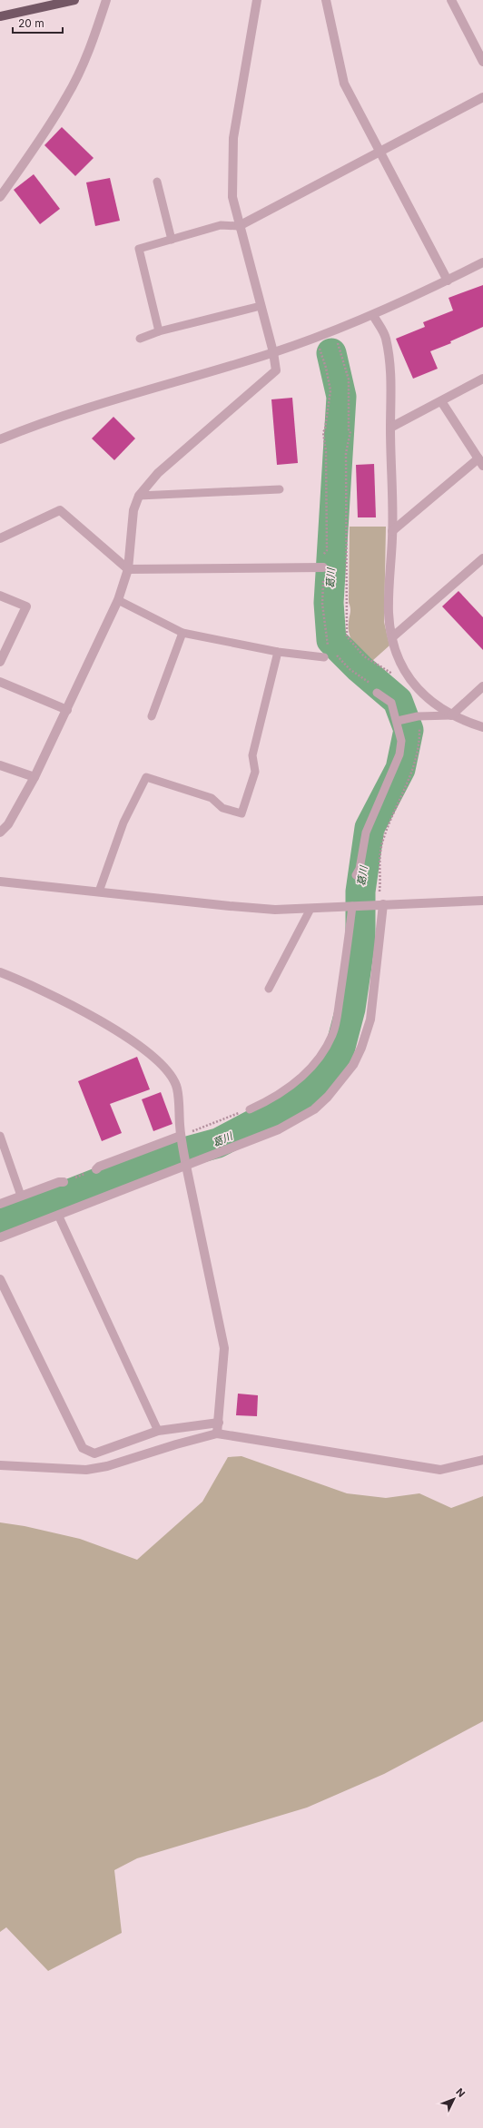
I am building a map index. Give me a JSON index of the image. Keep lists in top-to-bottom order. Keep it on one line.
{"water":["葛川"],"scale_bar":"20 m","north":"top right"}
